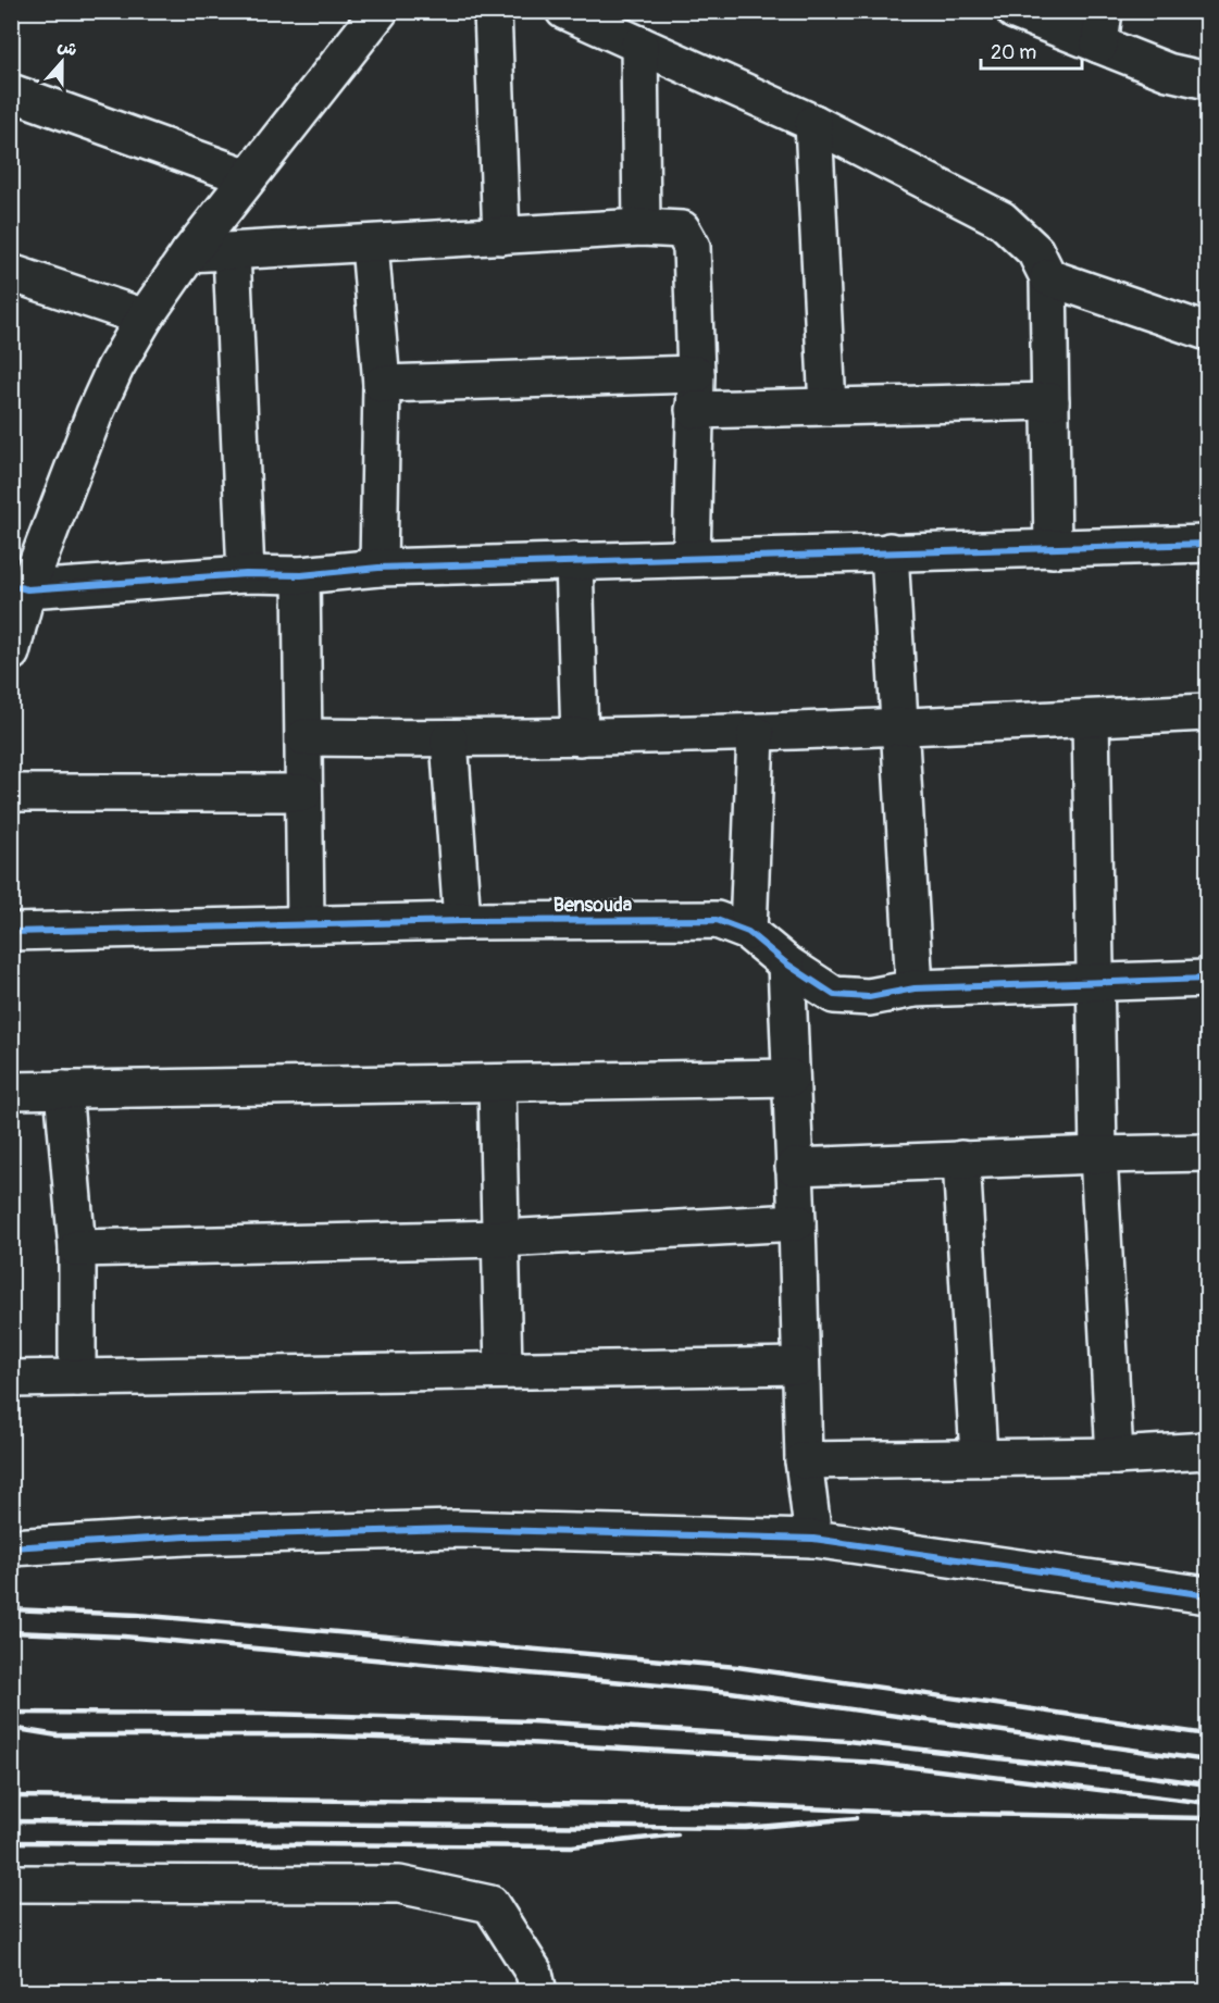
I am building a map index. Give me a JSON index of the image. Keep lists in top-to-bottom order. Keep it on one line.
{"districts":["Bensouda"],"scale_bar":"20 m","north":"top"}
